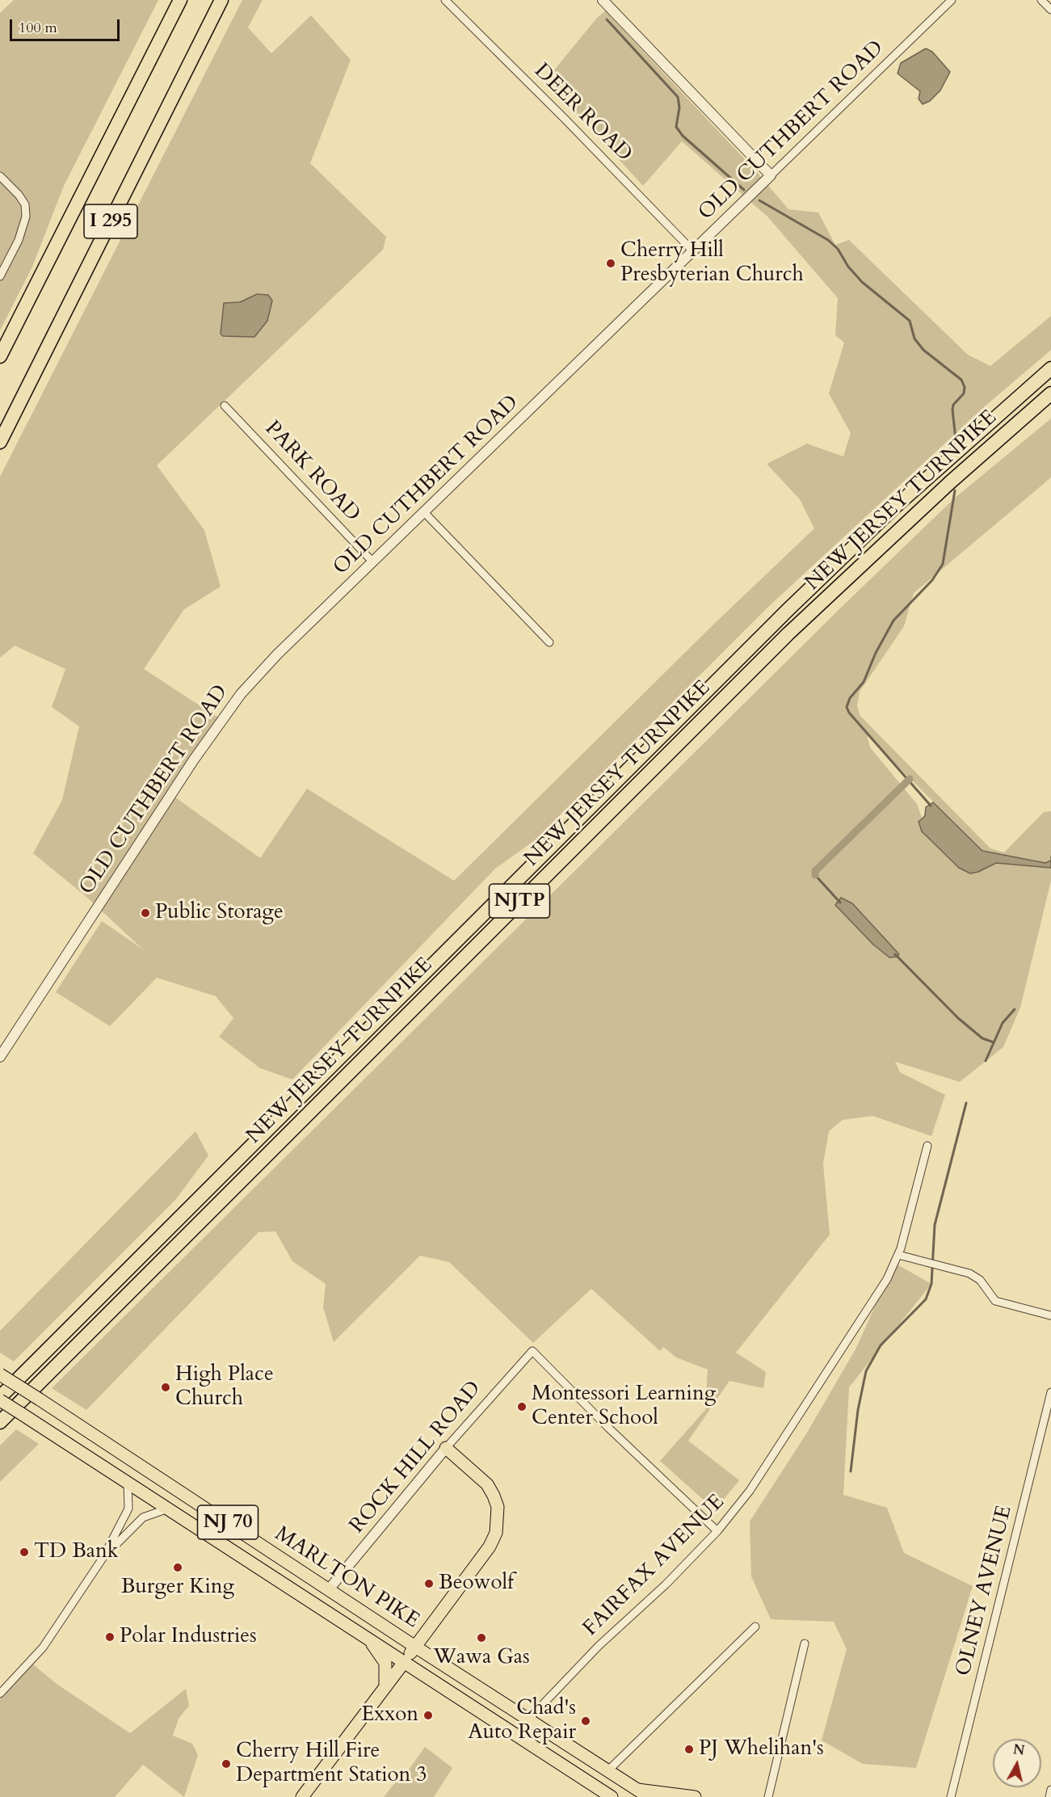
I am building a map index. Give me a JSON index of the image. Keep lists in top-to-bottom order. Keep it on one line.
{"streets":{"highway":["I 295","NEW JERSEY TURNPIKE","NJTP"],"main road":["NJ 70","MARLTON PIKE"],"street":["DEER ROAD","OLD CUTHBERT ROAD","PARK ROAD","ROCK HILL ROAD","FAIRFAX AVENUE","OLNEY AVENUE"]},"crossings":[["DEER ROAD","OLD CUTHBERT ROAD"],["OLD CUTHBERT ROAD","PARK ROAD"],["NEW JERSEY TURNPIKE","MARLTON PIKE"],["ROCK HILL ROAD","FAIRFAX AVENUE"],["ROCK HILL ROAD","MARLTON PIKE"],["FAIRFAX AVENUE","MARLTON PIKE"]],"places":["Cherry Hill Presbyterian Church","Public Storage","High Place Church","Montessori Learning Center School","TD Bank","Burger King","Beowolf","Polar Industries","Wawa Gas","Exxon","Chad's Auto Repair","PJ Whelihan's","Cherry Hill Fire Department Station 3"],"scale_bar":"100 m","north":"top"}
